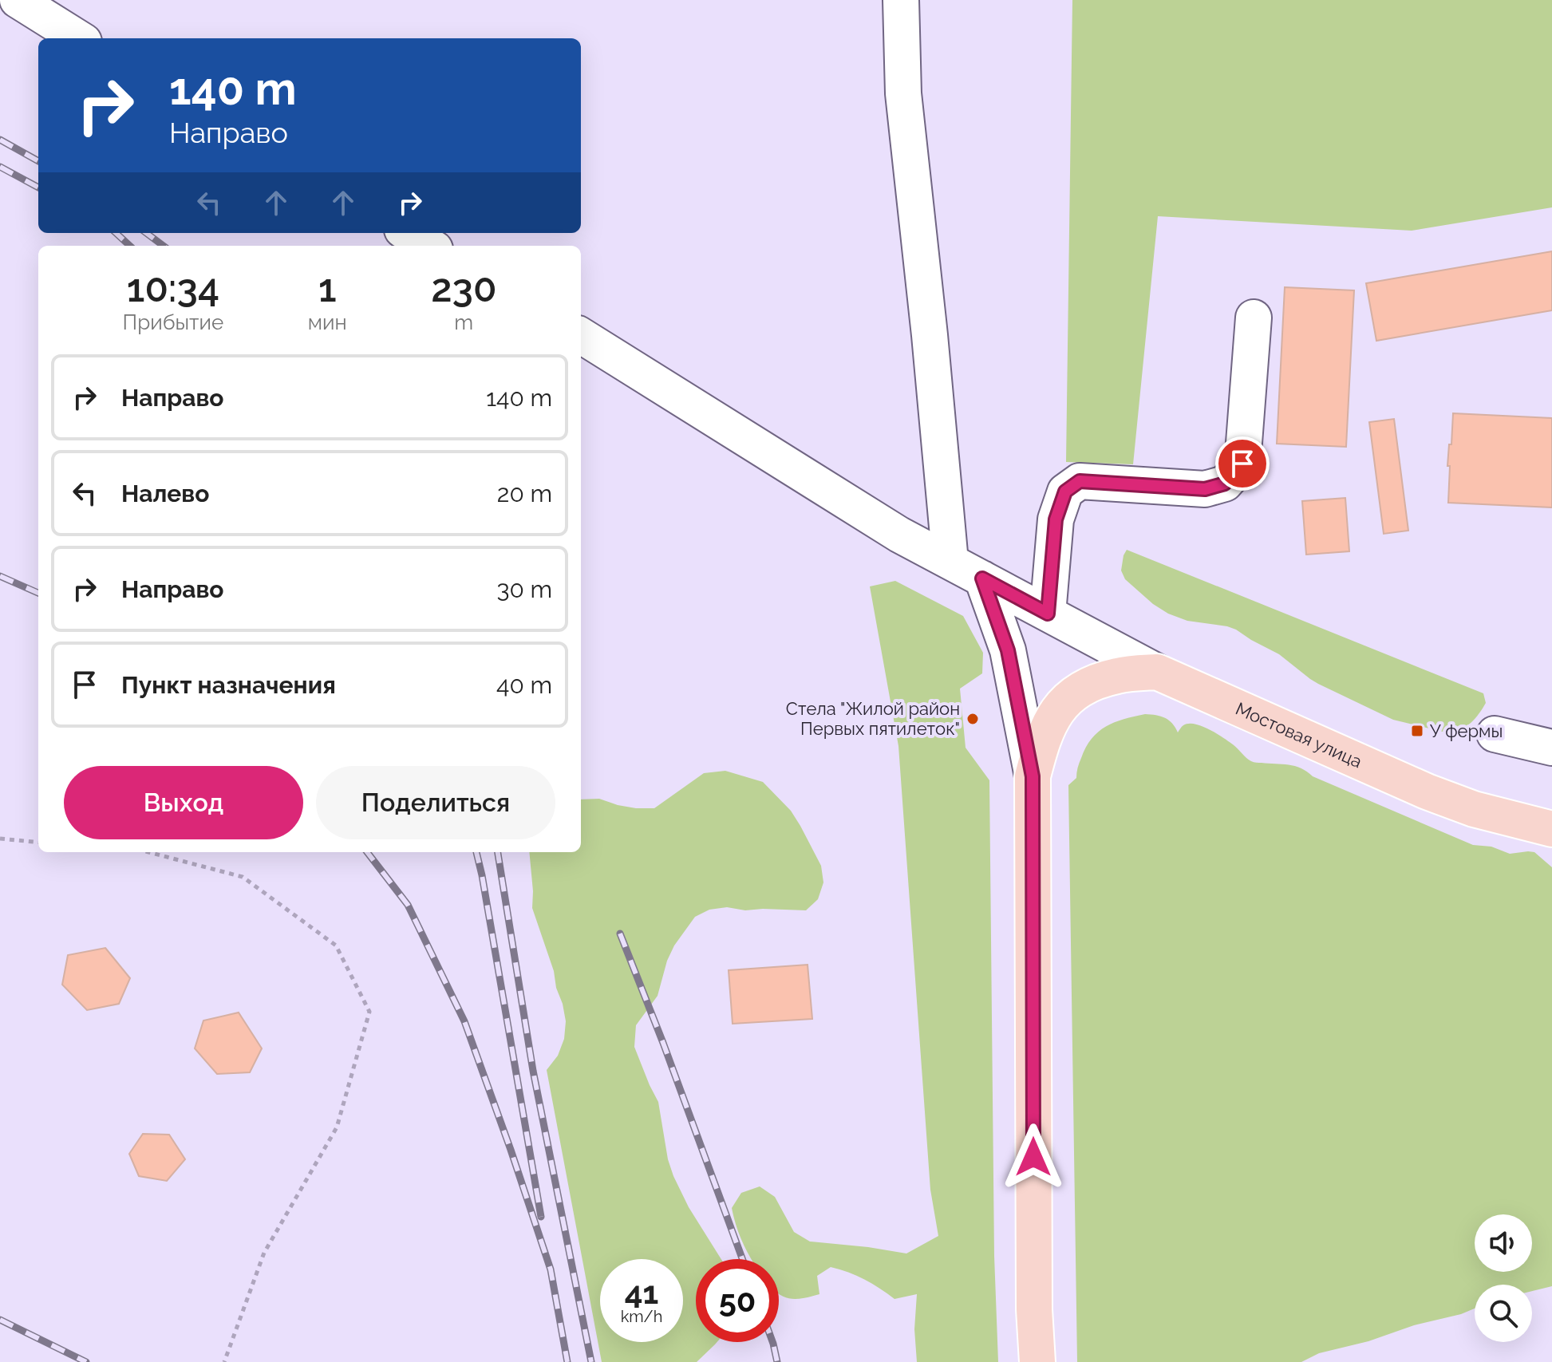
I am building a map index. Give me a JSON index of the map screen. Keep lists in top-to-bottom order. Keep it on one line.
{"streets":{"main road":["Мостовая улица"]},"places":{"other":["Стела \"Жилой район Первых пятилеток\""],"transit":["У фермы"]},"page":{"turn":["140 m","Направо"],"eta":["10:34","Прибытие","1","мин","230","m"],"list":[{"name":"Направо","value":"140 m"},{"name":"Налево","value":"20 m"},{"name":"Направо","value":"30 m"},{"name":"Пункт назначения","value":"40 m"}],"buttons":["Выход","Поделиться"],"speed":"41 km/h","limit":"50"}}
